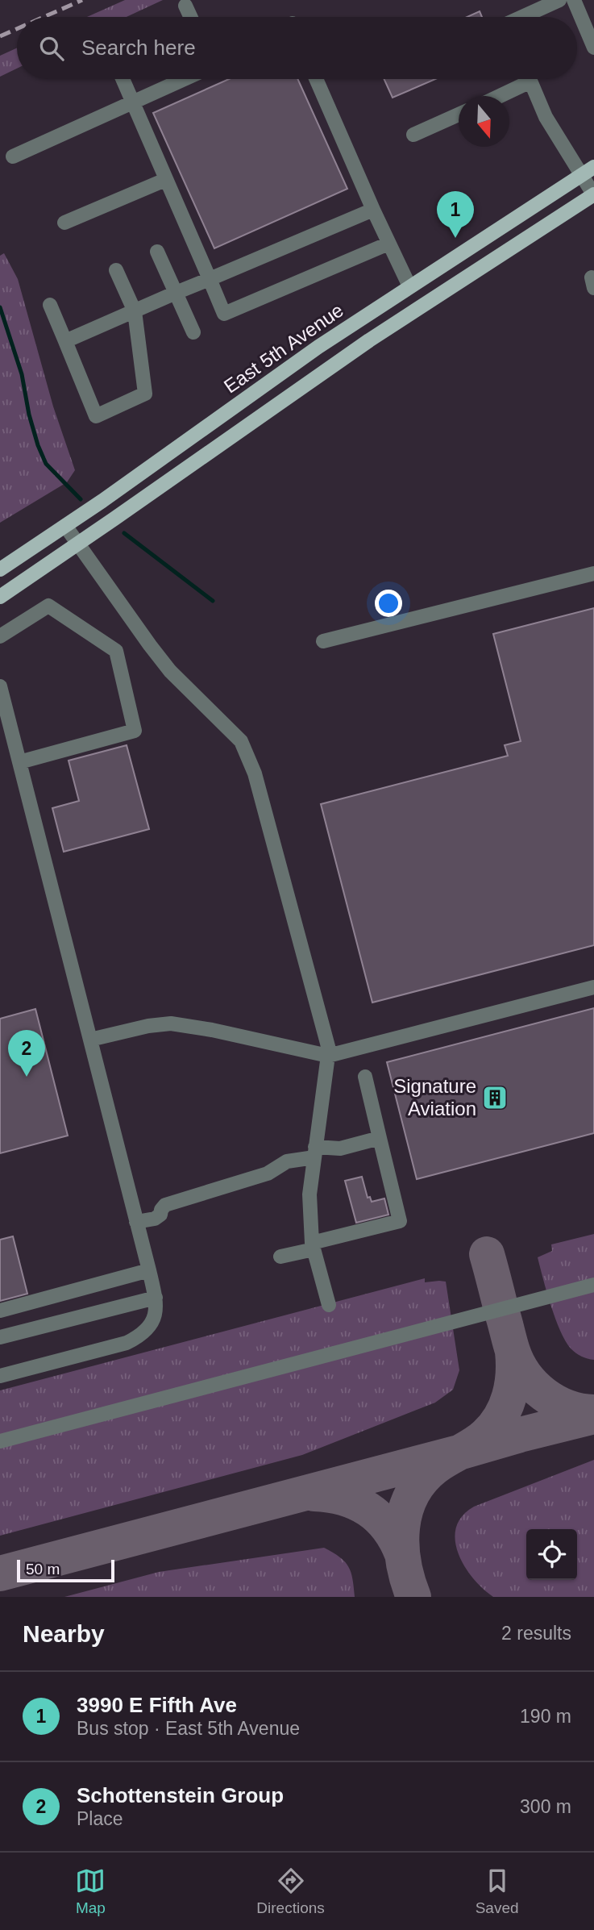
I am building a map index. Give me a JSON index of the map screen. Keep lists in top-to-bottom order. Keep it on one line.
{"streets":{"main road":["East 5th Avenue"]},"places":{"building":["Signature Aviation"]},"scale_bar":"50 m","north":"bottom","page":{"search":"Search here","pins":["1","2"],"scale":"50 m","heading":["Nearby","2 results"],"list":[{"mark":"1","name":"3990 E Fifth Ave","note":"Bus stop · East 5th Avenue","value":"190 m"},{"mark":"2","name":"Schottenstein Group","note":"Place","value":"300 m"}],"nav":["Map","Directions","Saved"]}}
